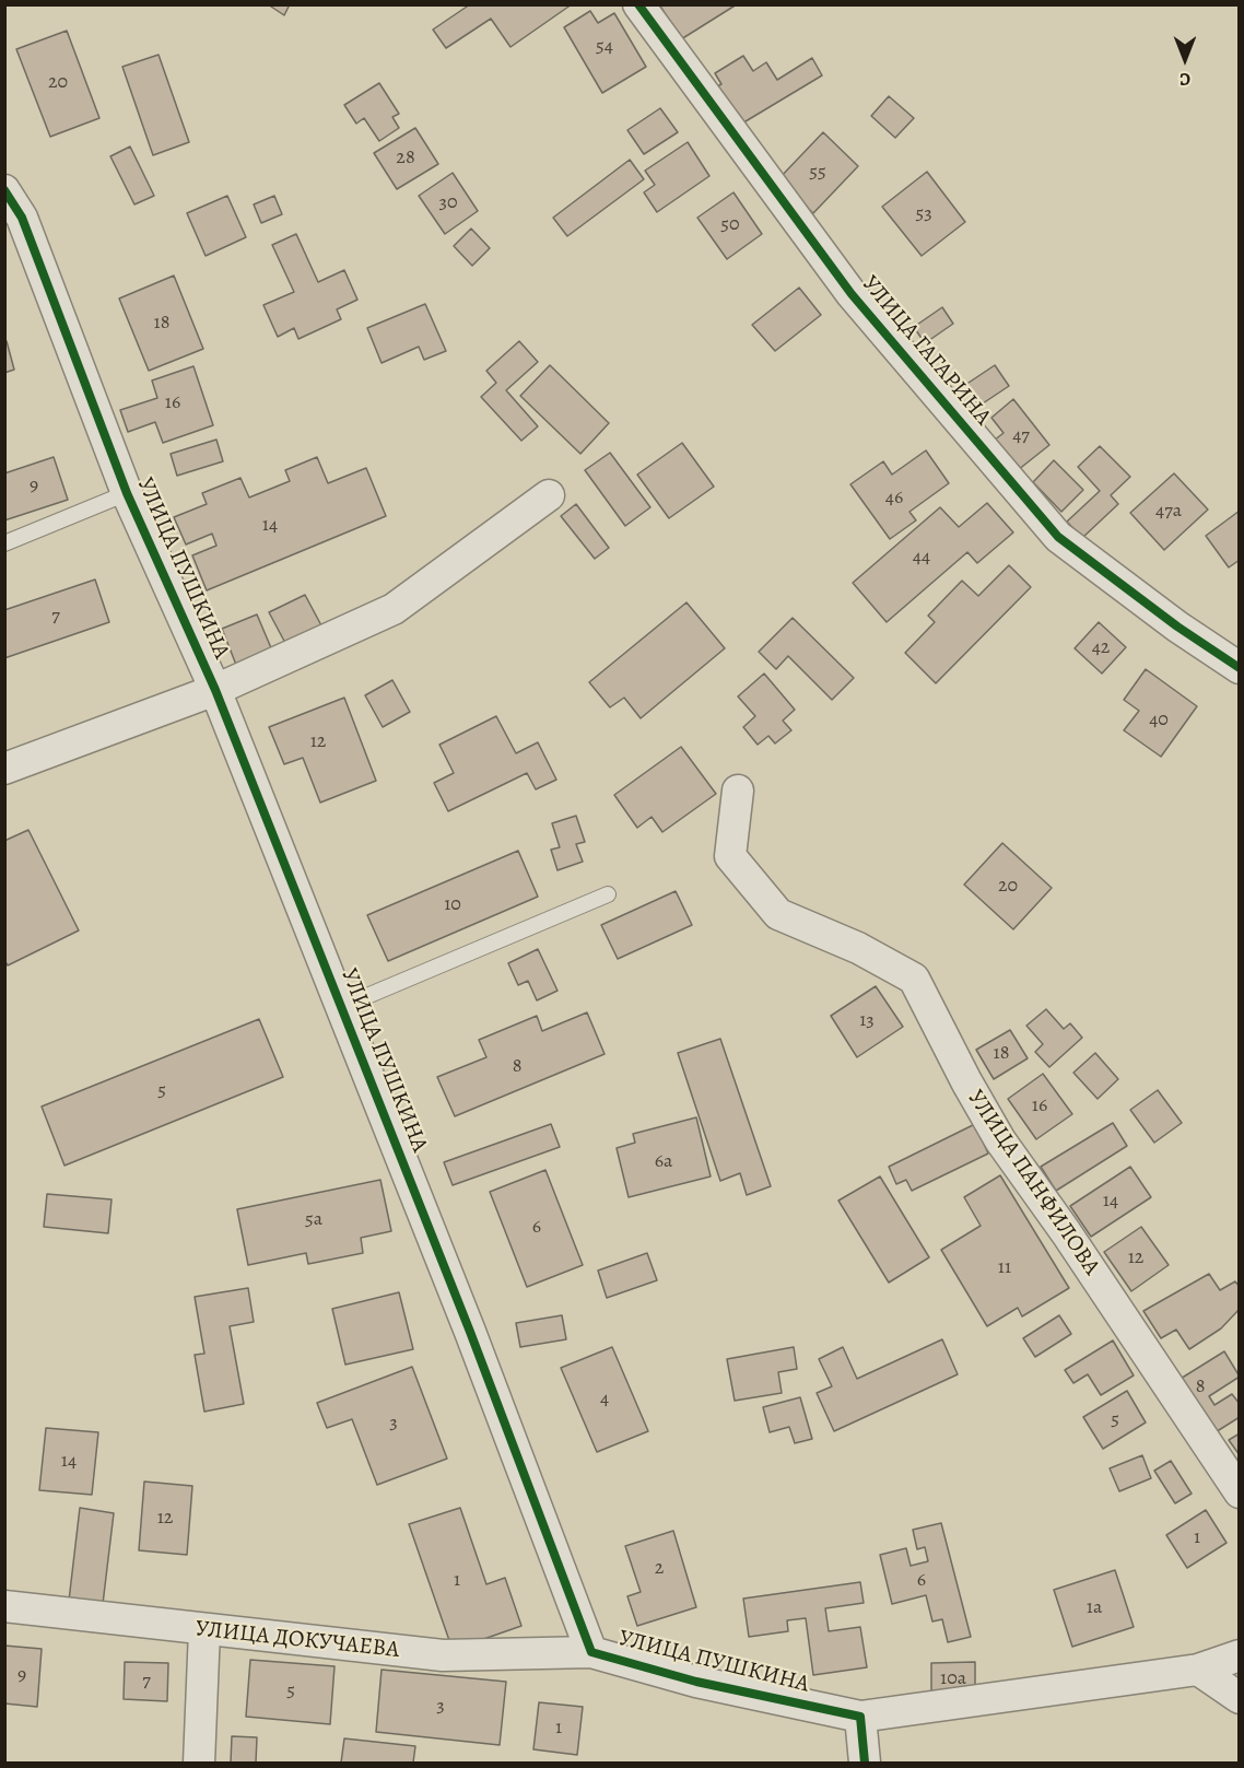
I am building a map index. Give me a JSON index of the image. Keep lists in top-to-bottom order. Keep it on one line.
{"streets":{"street":["УЛИЦА ГАГАРИНА","УЛИЦА ПУШКИНА","УЛИЦА ПАНФИЛОВА","УЛИЦА ДОКУЧАЕВА"]},"crossings":[["УЛИЦА ПУШКИНА","УЛИЦА ДОКУЧАЕВА"]],"house_numbers":["54","20","28","55","30","53","50","18","16","47","9","46","47а","14","44","7","42","40","12","20","10","13","18","8","5","16","6а","14","5а","6","12","11","8","4","5","3","14","12","1","2","1","6","1а","9","10а","7","5","3","1"],"north":"bottom"}
